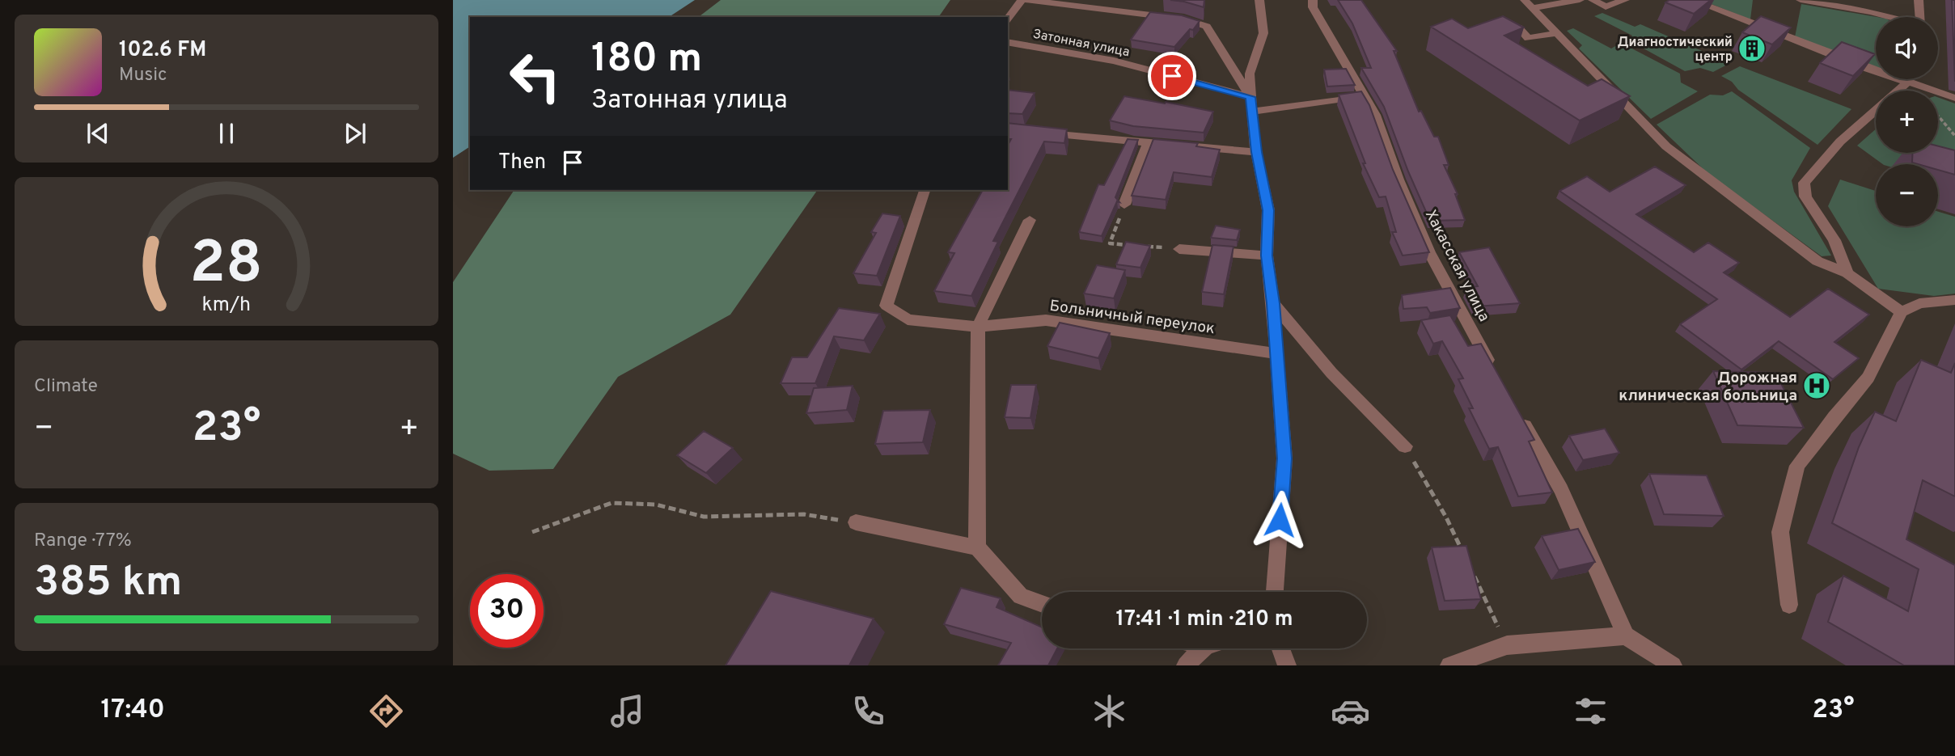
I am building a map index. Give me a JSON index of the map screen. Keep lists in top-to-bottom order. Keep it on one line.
{"streets":{"street":["Затонная улица","Хакасская улица","Больничный переулок"]},"places":{"building":["Диагностический центр"],"hospital":["Дорожная клиническая больница"]},"page":{"map_buttons":["+","−"],"turn":["180 m","Затонная улица"],"song":["102.6 FM","Music"],"then":"Then","tile":["Climate",["Range · 77%","385 km"]],"heat":["−","23°","+"],"limit":"30","trip":"17:41 · 1 min · 210 m","tabs":["17:40","23°"],"gauge":["28","km/h"]}}
